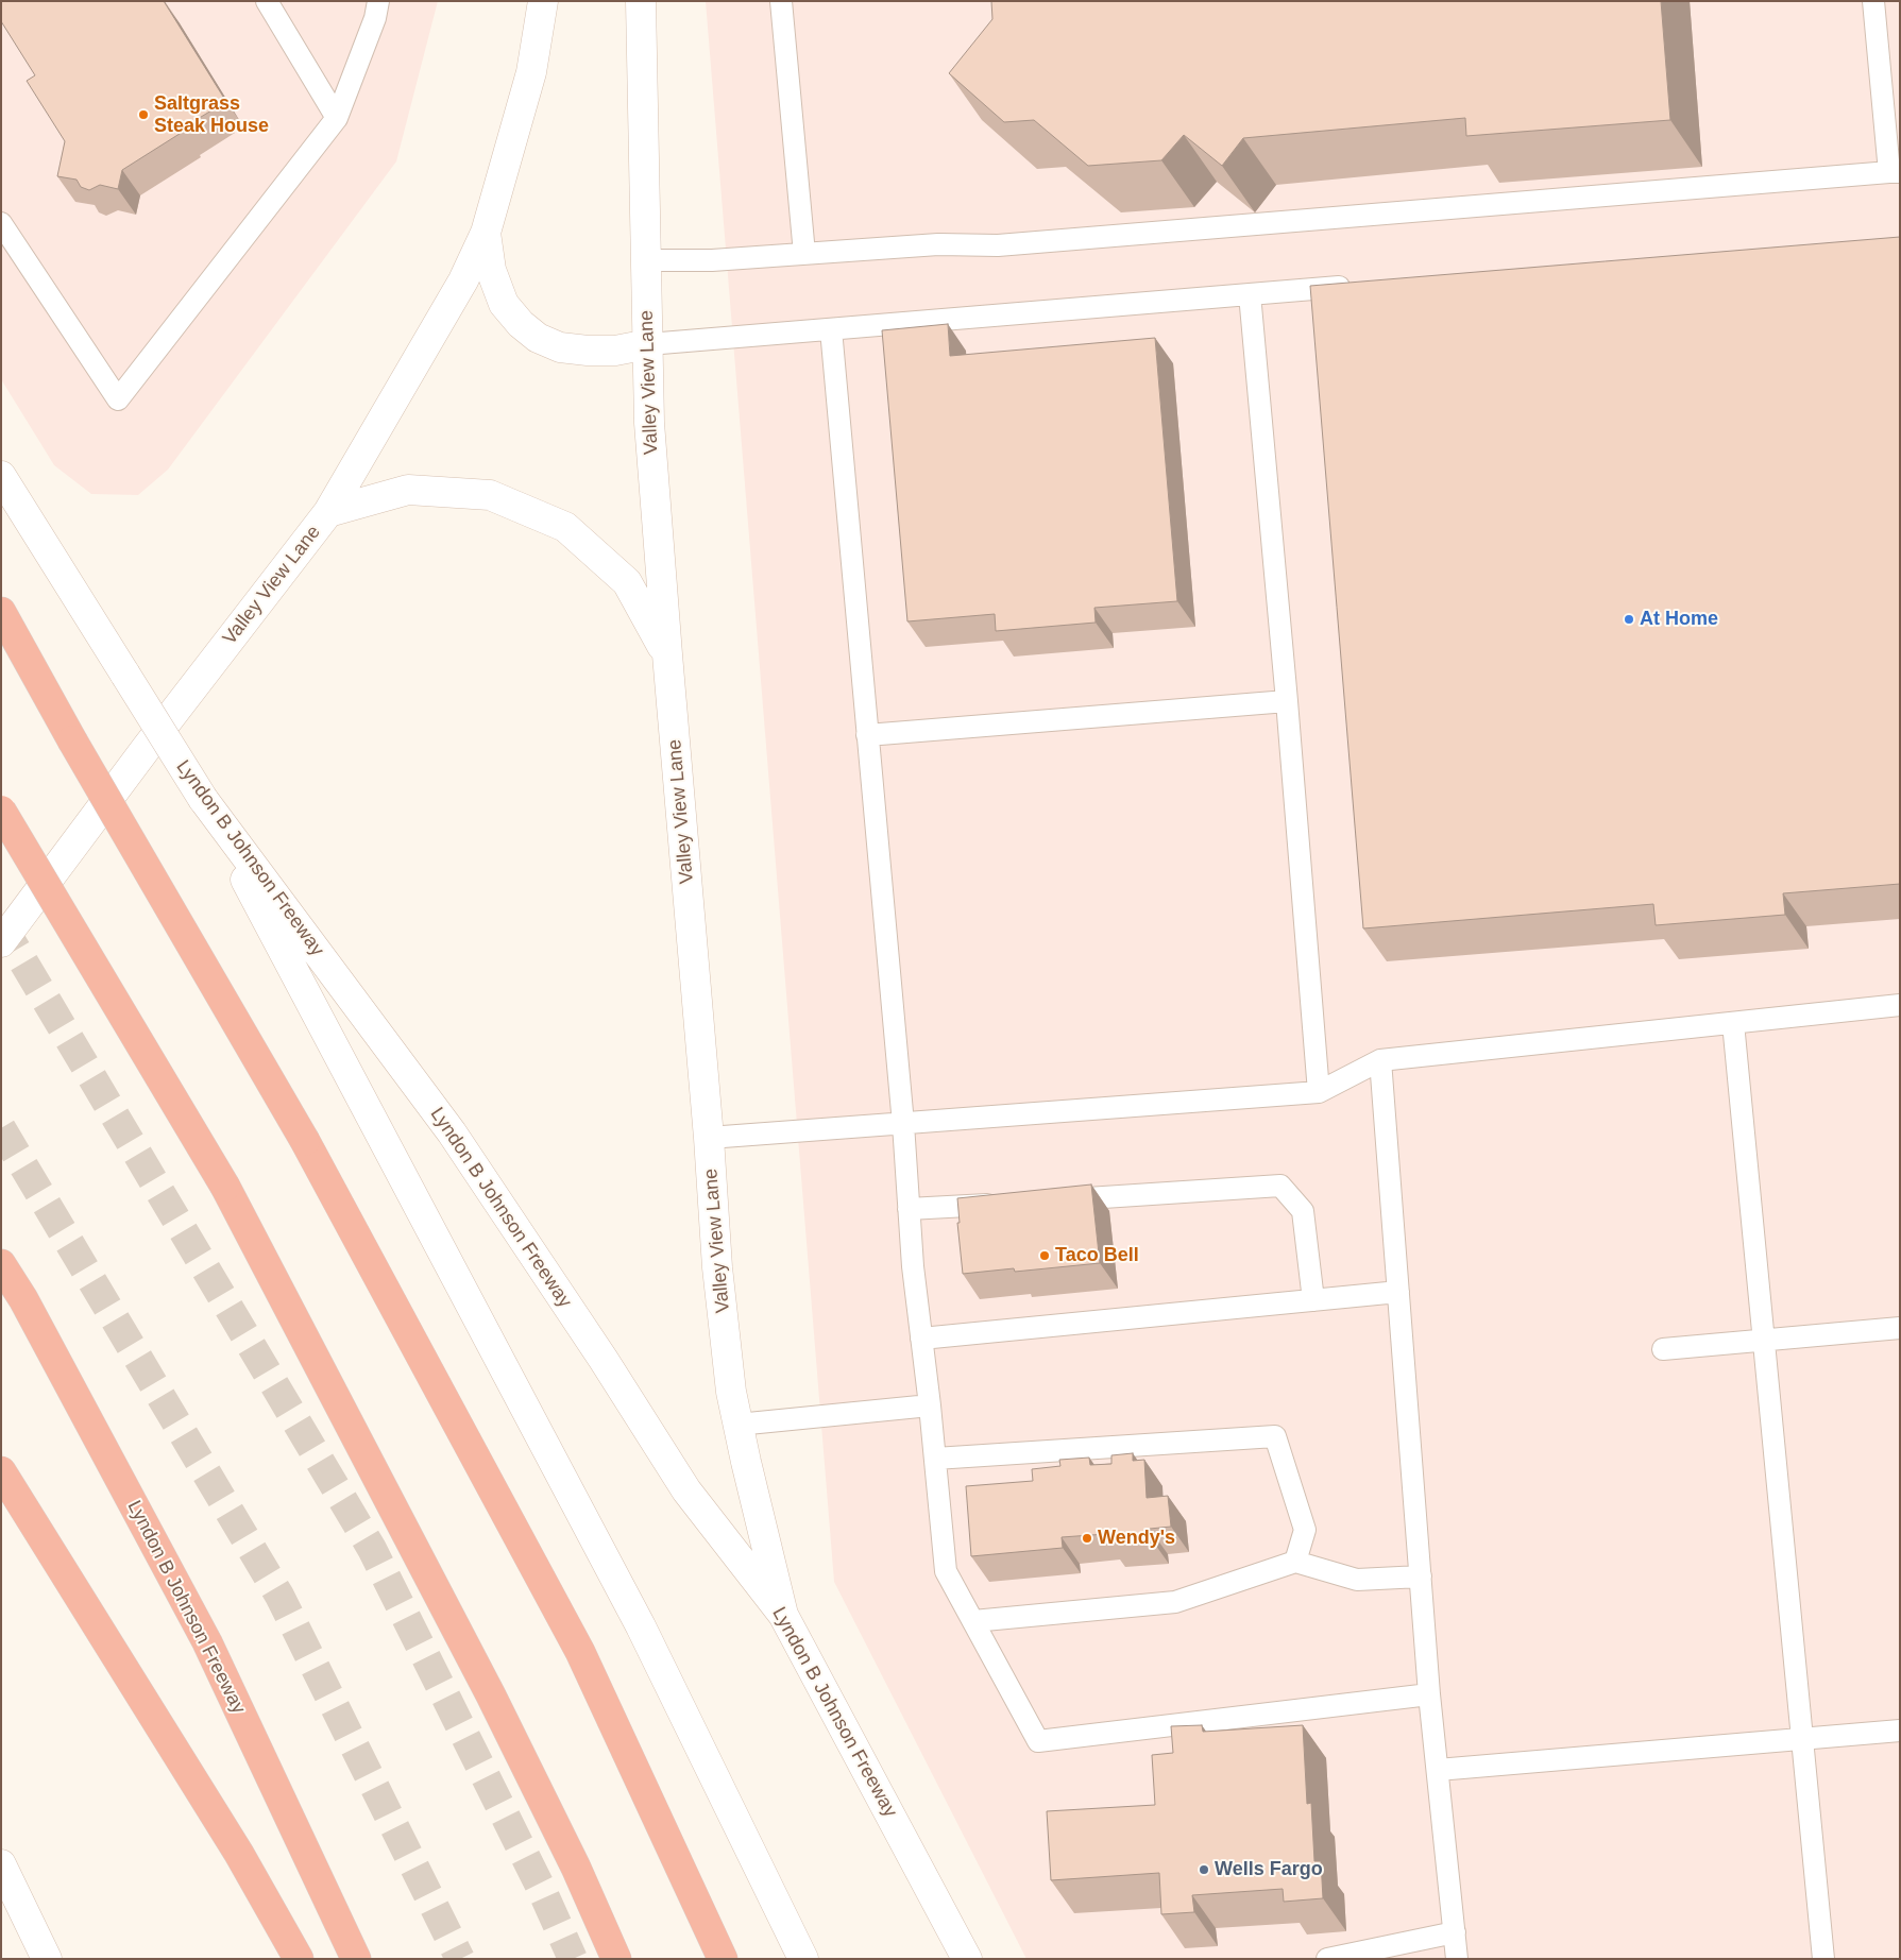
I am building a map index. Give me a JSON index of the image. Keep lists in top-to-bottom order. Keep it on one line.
{"streets":{"highway":["Lyndon B Johnson Freeway"],"main road":["Valley View Lane"]},"crossings":[["Valley View Lane","Lyndon B Johnson Freeway"]],"places":["Saltgrass Steak House","At Home","Taco Bell","Wendy's","Wells Fargo"]}
